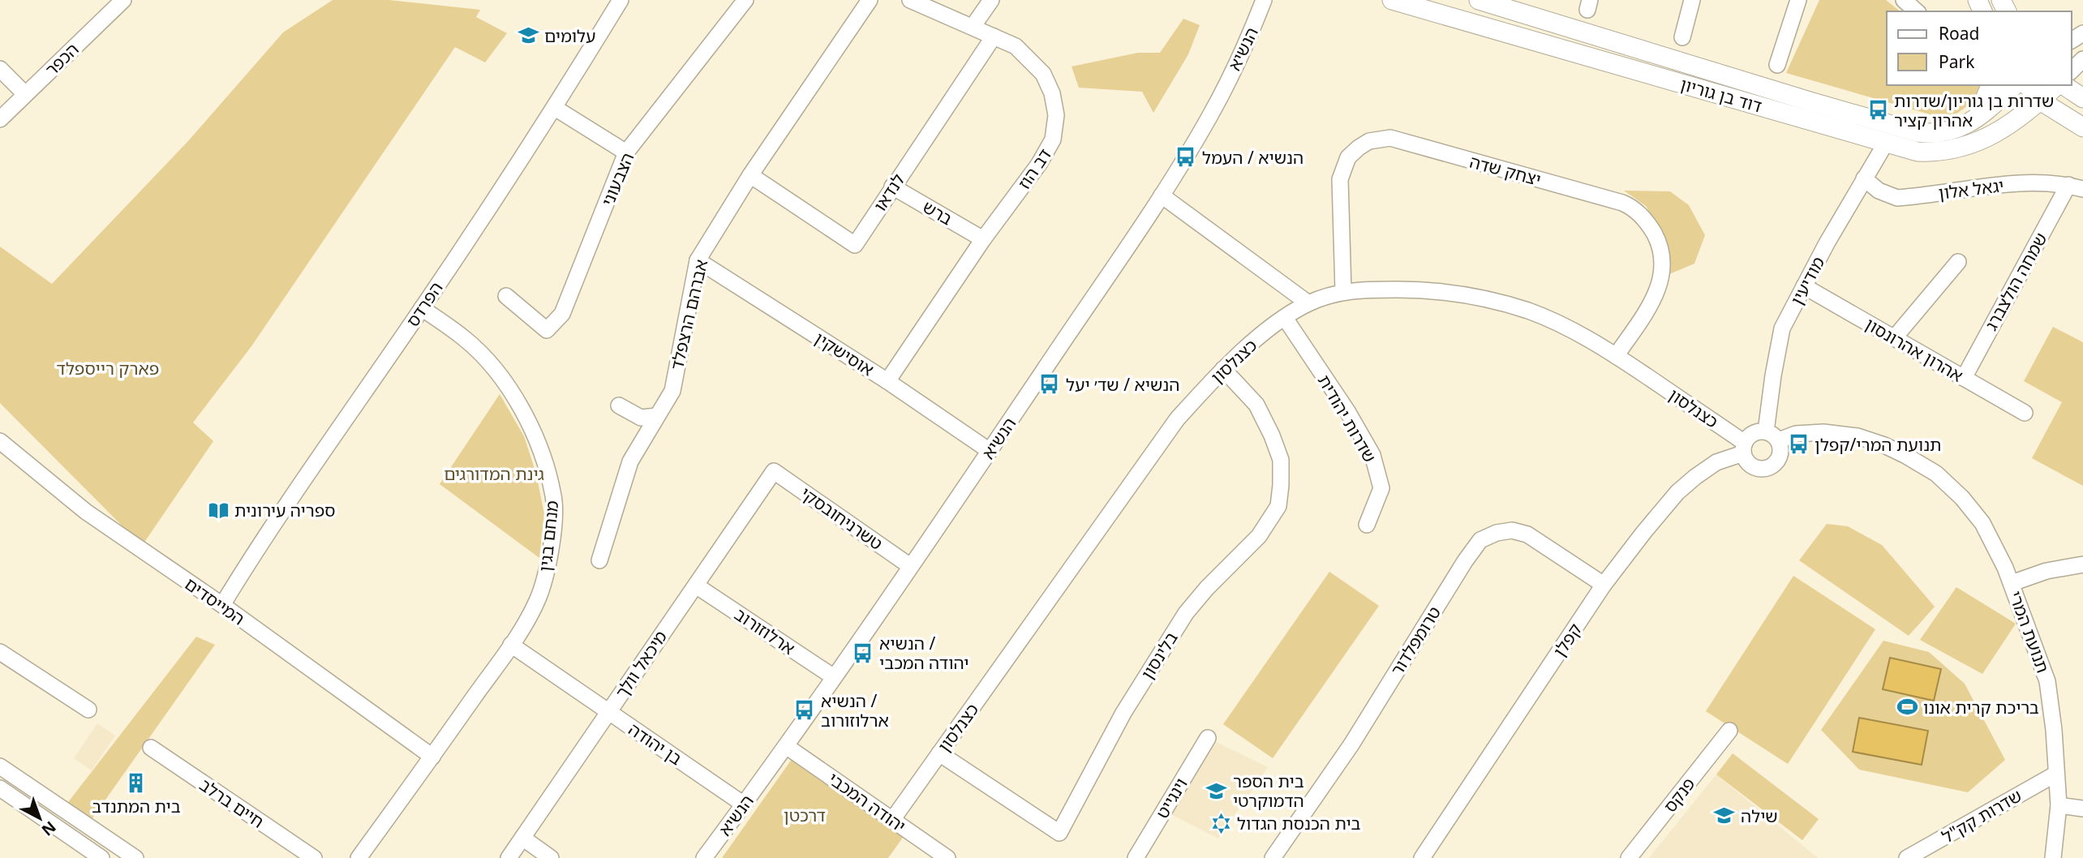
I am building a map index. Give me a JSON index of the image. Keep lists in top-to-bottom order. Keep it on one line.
{"streets":{"main road":["דוד בן גוריון"],"street":["הנשיא","הכפר","דב הוז","יצחק שדה","הצבעוני","יגאל אלון","לנדאו","ברש","מודיעין","שמחה הולצברג","הפרדס","אברהם הרצפלד","אהרון אהרונסון","אוסישקין","כצנלסון","שדרות יהודית","טשרניחובסקי","מנחם בגין","המייסדים","ארלוזורוב","תנועת המרי","קפלן","טרומפלדור","בלינסון","מיכאל וולך","בן יהודה","פנקס","וינגייט","יהודה המכבי","חיים ברלב","שדרות קק\"ל"]},"crossings":[["הנשיא","אוסישקין"],["הנשיא","טשרניחובסקי"],["הנשיא","ארלוזורוב"],["הנשיא","בן יהודה"],["הנשיא","יהודה המכבי"],["דוד בן גוריון","מודיעין"],["דב הוז","לנדאו"],["דב הוז","ברש"],["דב הוז","אוסישקין"],["יצחק שדה","כצנלסון"],["יגאל אלון","מודיעין"],["יגאל אלון","שמחה הולצברג"],["לנדאו","ברש"],["לנדאו","אברהם הרצפלד"],["מודיעין","אהרון אהרונסון"],["מודיעין","כצנלסון"],["מודיעין","תנועת המרי"],["מודיעין","קפלן"],["שמחה הולצברג","אהרון אהרונסון"],["הפרדס","מנחם בגין"],["הפרדס","המייסדים"],["אברהם הרצפלד","אוסישקין"],["כצנלסון","שדרות יהודית"],["כצנלסון","תנועת המרי"],["כצנלסון","קפלן"],["כצנלסון","בלינסון"],["כצנלסון","יהודה המכבי"],["טשרניחובסקי","מיכאל וולך"],["מנחם בגין","המייסדים"],["מנחם בגין","בן יהודה"],["ארלוזורוב","מיכאל וולך"],["תנועת המרי","קפלן"],["תנועת המרי","שדרות קק\"ל"],["קפלן","טרומפלדור"],["מיכאל וולך","בן יהודה"]],"parks":["פארק רייספלד","גינת המדורגים","דרכטן"],"places":{"school or university":["עלומים","בית הספר הדמוקרטי","שילה"],"bus stop":["שדרות בן גוריון/שדרות אהרון קציר","הנשיא / העמל","הנשיא / שד׳ יעל","תנועת המרי/קפלן","הנשיא / יהודה המכבי","הנשיא / ארלוזורוב"],"library":["ספריה עירונית"],"sports":["בריכת קרית אונו"],"building":["בית המתנדב"],"synagogue":["בית הכנסת הגדול"]},"legend":["Road","Park"],"north":"bottom right"}
